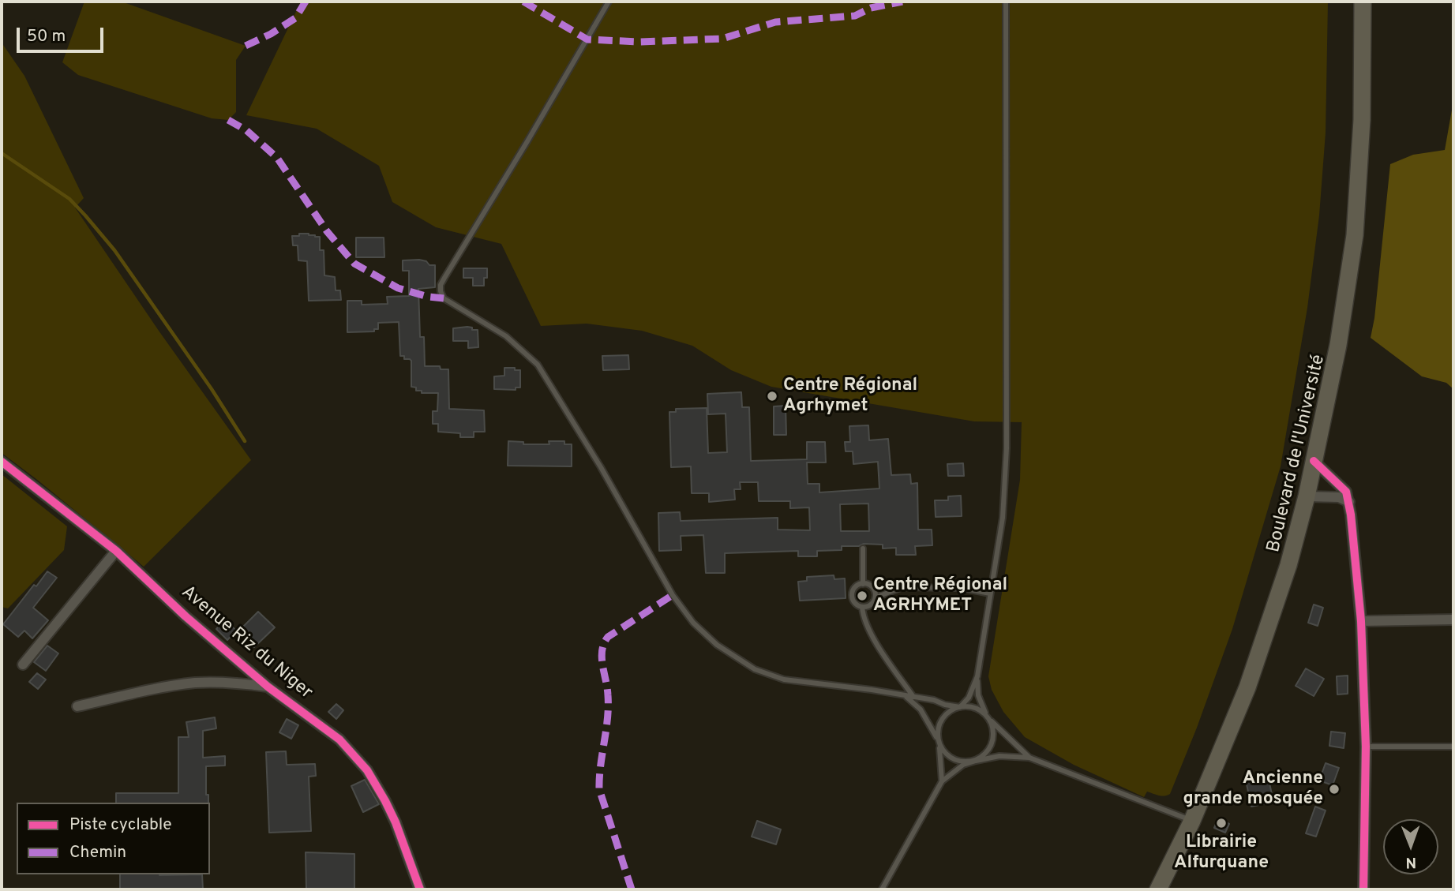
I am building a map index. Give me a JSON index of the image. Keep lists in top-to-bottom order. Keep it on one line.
{"streets":{"main road":["Boulevard de l'Université"],"street":["Avenue Riz du Niger"]},"places":["Centre Régional Agrhymet","Centre Régional AGRHYMET","Ancienne grande mosquée","Librairie Alfurquane"],"legend":["Piste cyclable","Chemin"],"scale_bar":"50 m","north":"bottom"}
